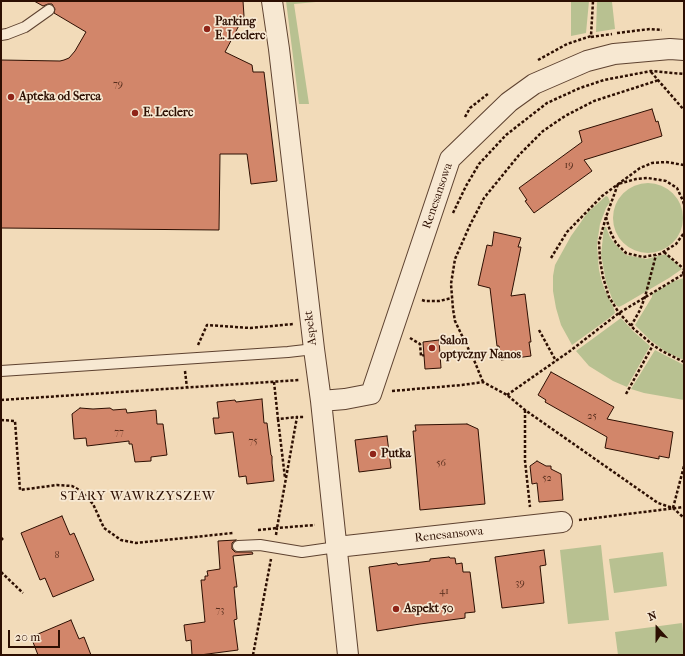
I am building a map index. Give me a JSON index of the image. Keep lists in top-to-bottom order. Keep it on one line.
{"streets":{"street":["Renesansowa","Aspekt"]},"crossings":[["Renesansowa","Aspekt"]],"districts":["STARY WAWRZYSZEW"],"places":["Parking E. Leclerc","Apteka od Serca","E. Leclerc","Salon optyczny Nanos","Putka","Aspekt 50"],"house_numbers":["79","19","25","77","75","56","52","8","39","41","73"],"scale_bar":"20 m","north":"top"}
